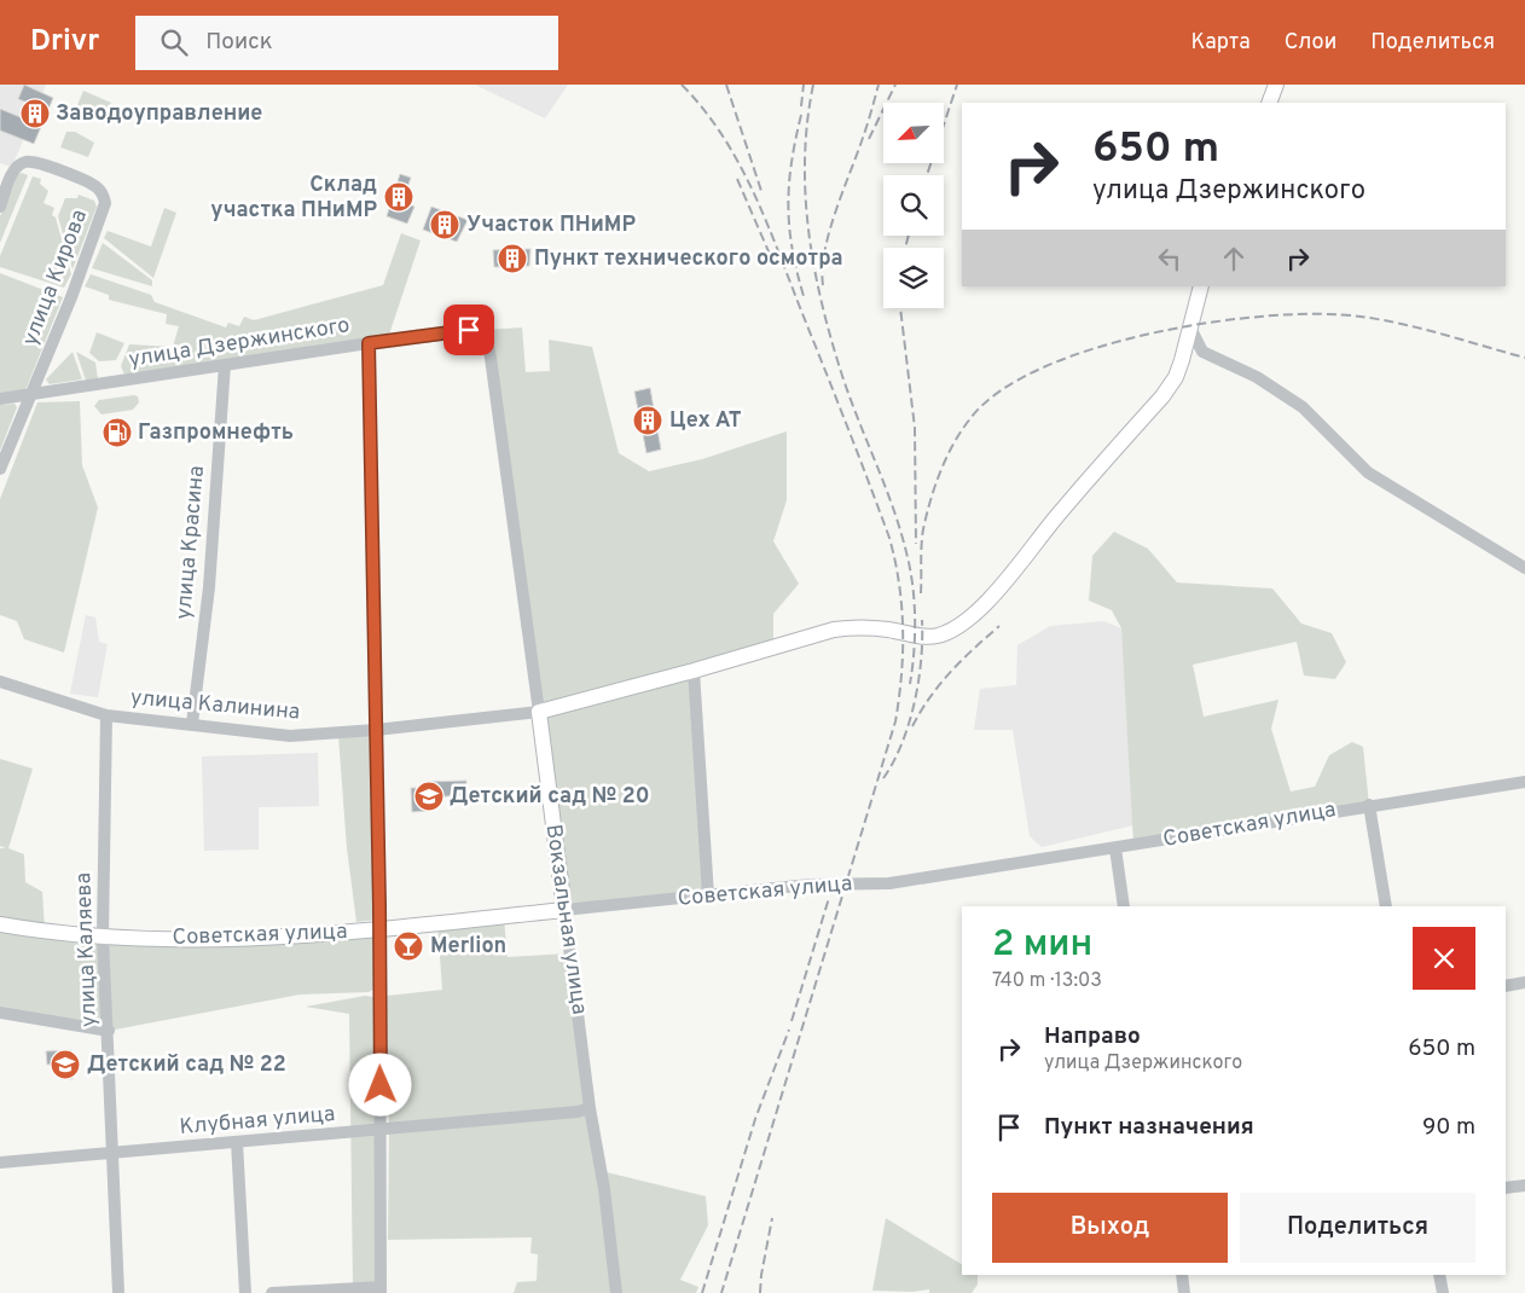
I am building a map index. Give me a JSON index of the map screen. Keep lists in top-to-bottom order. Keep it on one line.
{"streets":{"main road":["Советская улица","Вокзальная улица"],"street":["улица Кирова","улица Дзержинского","улица Красина","улица Калинина","улица Каляева","Клубная улица"]},"crossings":[["улица Кирова","улица Дзержинского"],["улица Дзержинского","улица Красина"],["улица Дзержинского","Вокзальная улица"],["улица Красина","улица Калинина"],["улица Калинина","Вокзальная улица"],["улица Калинина","улица Каляева"],["Советская улица","Вокзальная улица"],["Советская улица","улица Каляева"],["Вокзальная улица","Клубная улица"],["улица Каляева","Клубная улица"]],"places":{"building":["Заводоуправление","Склад участка ПНиМР","Участок ПНиМР","Пункт технического осмотра","Цех АТ"],"fuel station":["Газпромнефть"],"school or university":["Детский сад № 20","Детский сад № 22"],"bar":["Merlion"]},"north":"bottom left","page":{"header":"Drivr","search":"Поиск","nav":["Карта","Слои","Поделиться"],"turn":["650 m","улица Дзержинского"],"heading":["2 мин","740 m · 13:03"],"list":[{"name":"Направо","note":"улица Дзержинского","value":"650 m"},{"name":"Пункт назначения","value":"90 m"}],"buttons":["Выход","Поделиться"]}}
